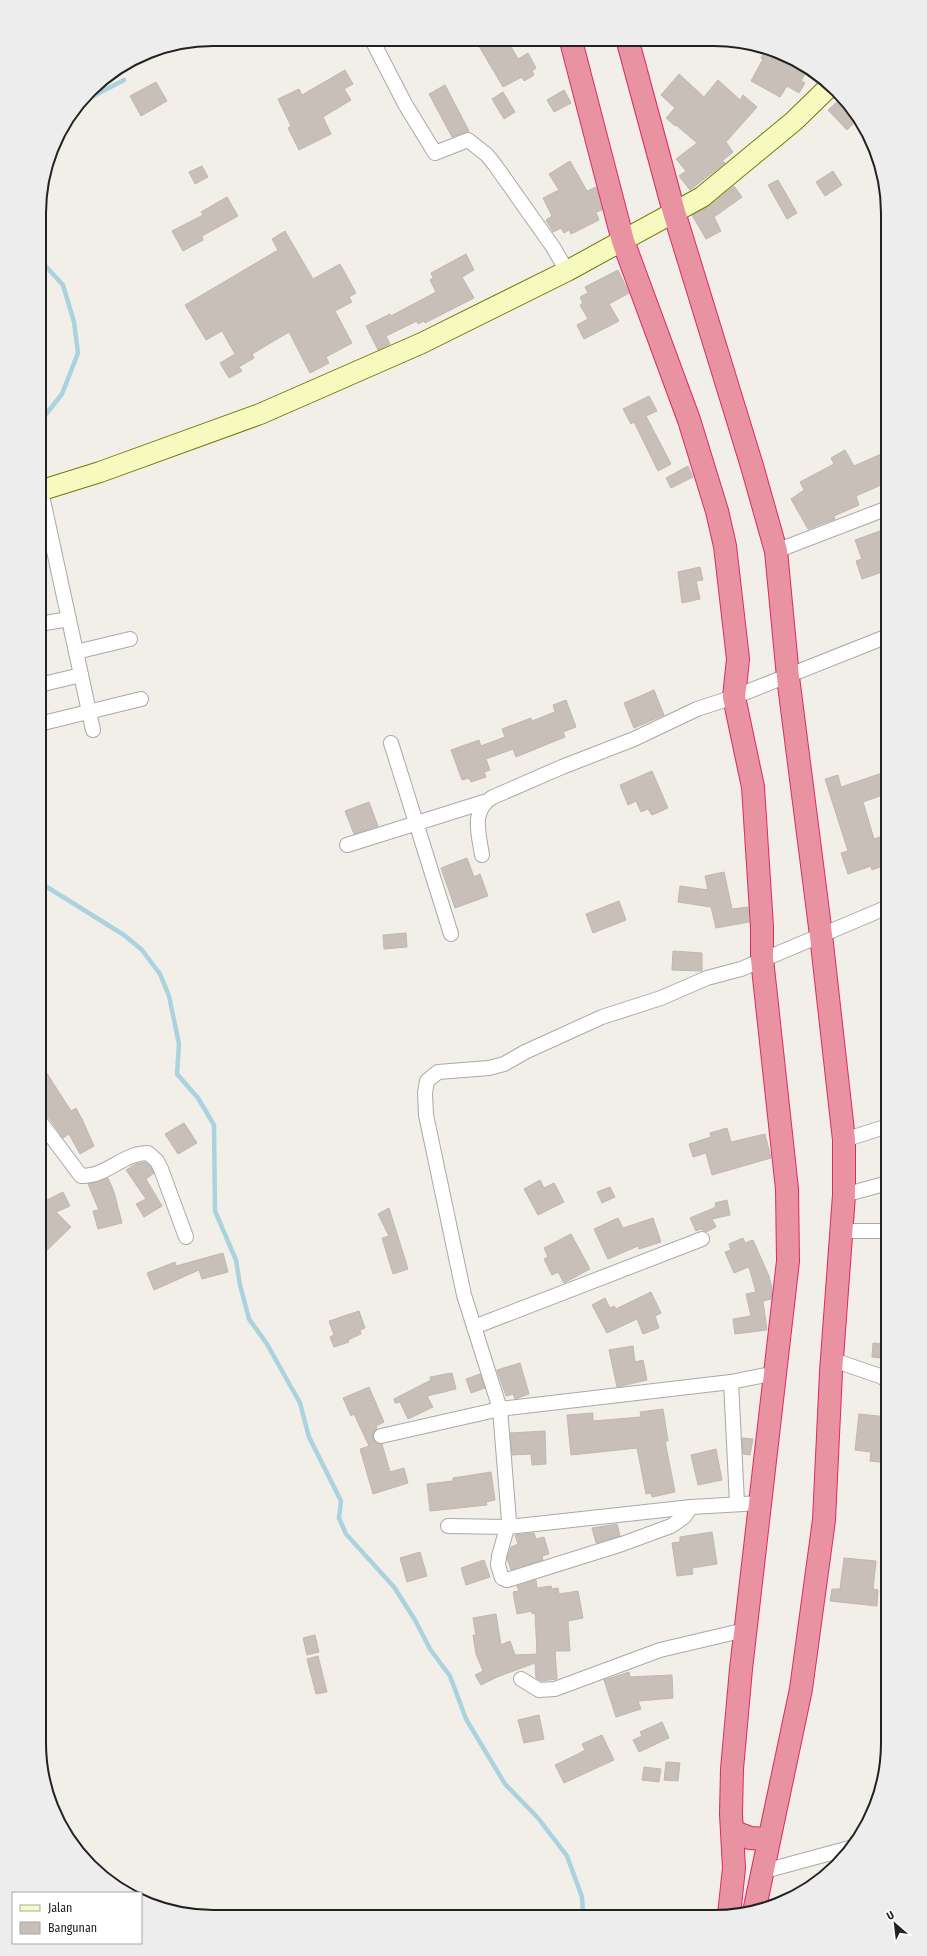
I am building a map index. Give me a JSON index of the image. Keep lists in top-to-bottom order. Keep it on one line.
{"legend":["Jalan","Bangunan"],"north":"top left"}
